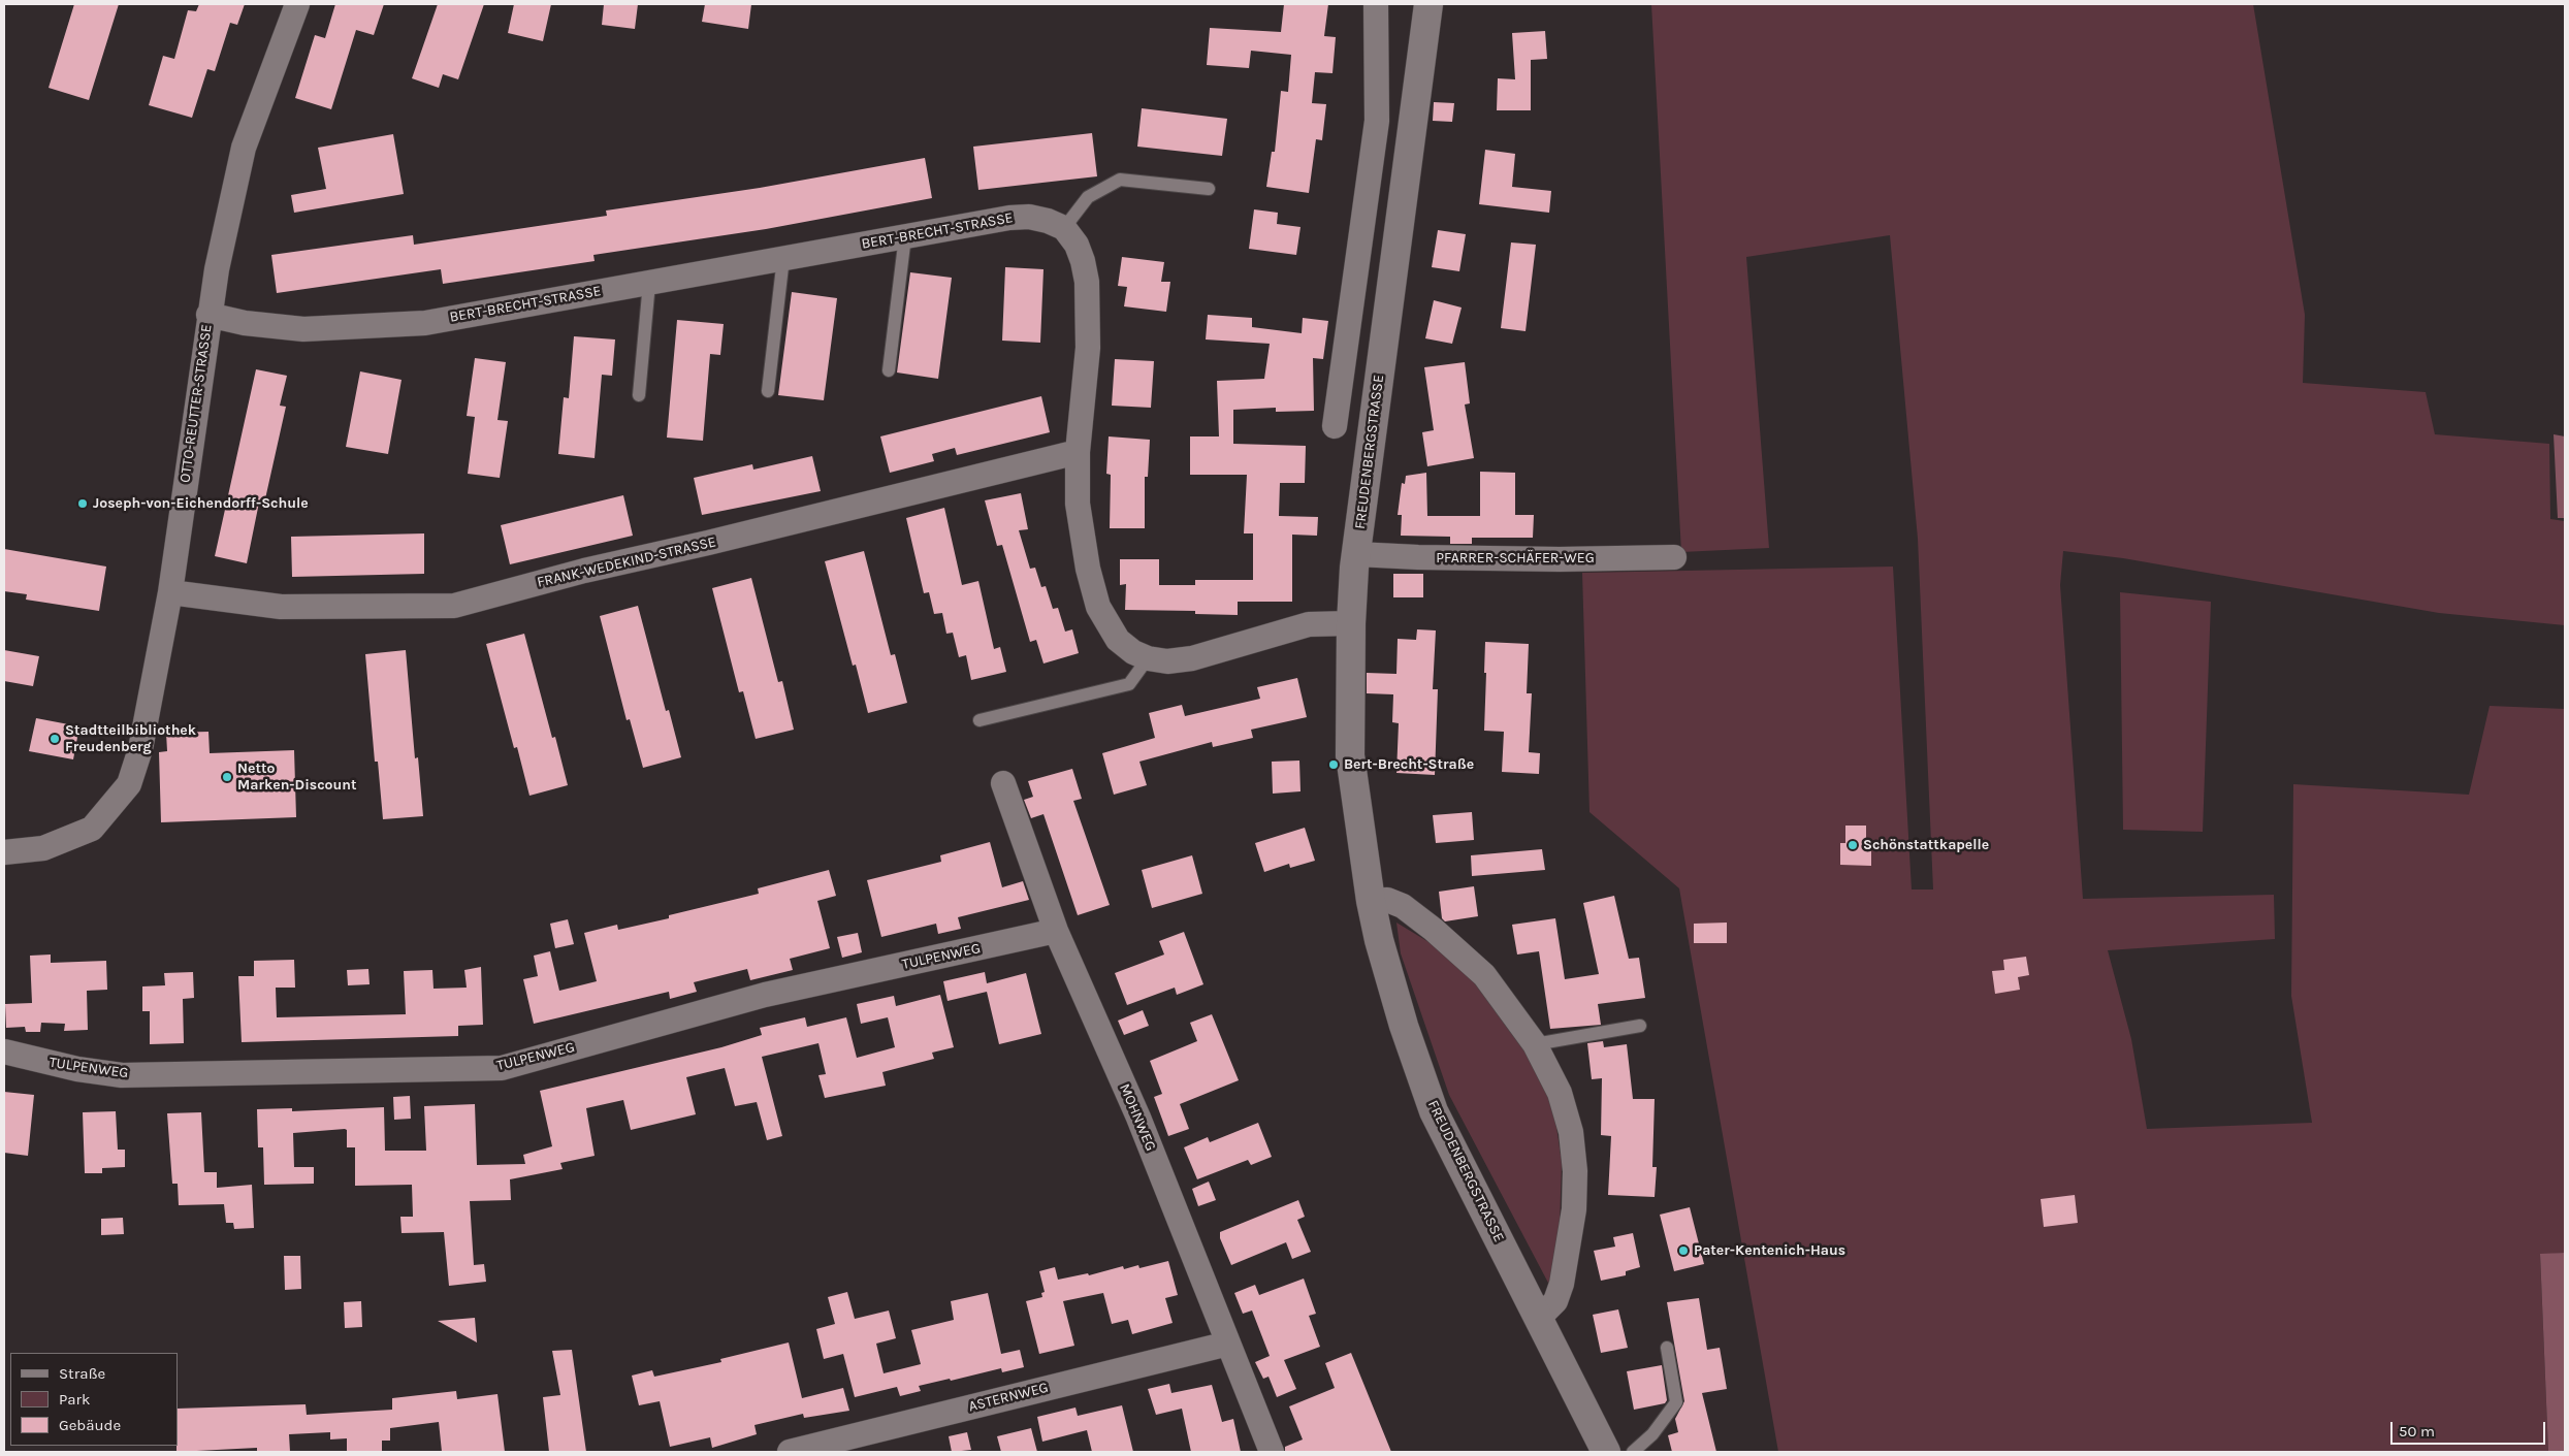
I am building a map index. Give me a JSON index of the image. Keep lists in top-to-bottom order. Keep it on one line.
{"streets":{"street":["BERT-BRECHT-STRASSE","OTTO-REUTTER-STRASSE","FREUDENBERGSTRASSE","PFARRER-SCHÄFER-WEG","FRANK-WEDEKIND-STRASSE","TULPENWEG","MOHNWEG","ASTERNWEG"]},"crossings":[["BERT-BRECHT-STRASSE","OTTO-REUTTER-STRASSE"],["OTTO-REUTTER-STRASSE","FRANK-WEDEKIND-STRASSE"],["FREUDENBERGSTRASSE","PFARRER-SCHÄFER-WEG"],["TULPENWEG","MOHNWEG"],["MOHNWEG","ASTERNWEG"]],"places":["Joseph-von-Eichendorff-Schule","Stadtteilbibliothek Freudenberg","Bert-Brecht-Straße","Netto Marken-Discount","Schönstattkapelle","Pater-Kentenich-Haus"],"legend":["Straße","Park","Gebäude"],"scale_bar":"50 m"}
